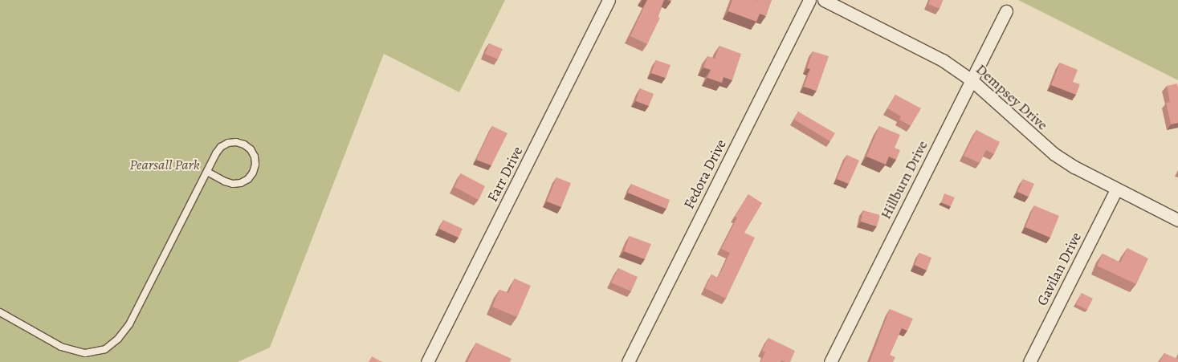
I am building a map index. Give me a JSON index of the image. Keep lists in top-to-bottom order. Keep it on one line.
{"streets":{"street":["Dempsey Drive","Farr Drive","Fedora Drive","Hillburn Drive","Gavilan Drive"]},"crossings":[["Dempsey Drive","Hillburn Drive"],["Dempsey Drive","Gavilan Drive"]],"parks":["Pearsall Park"]}
